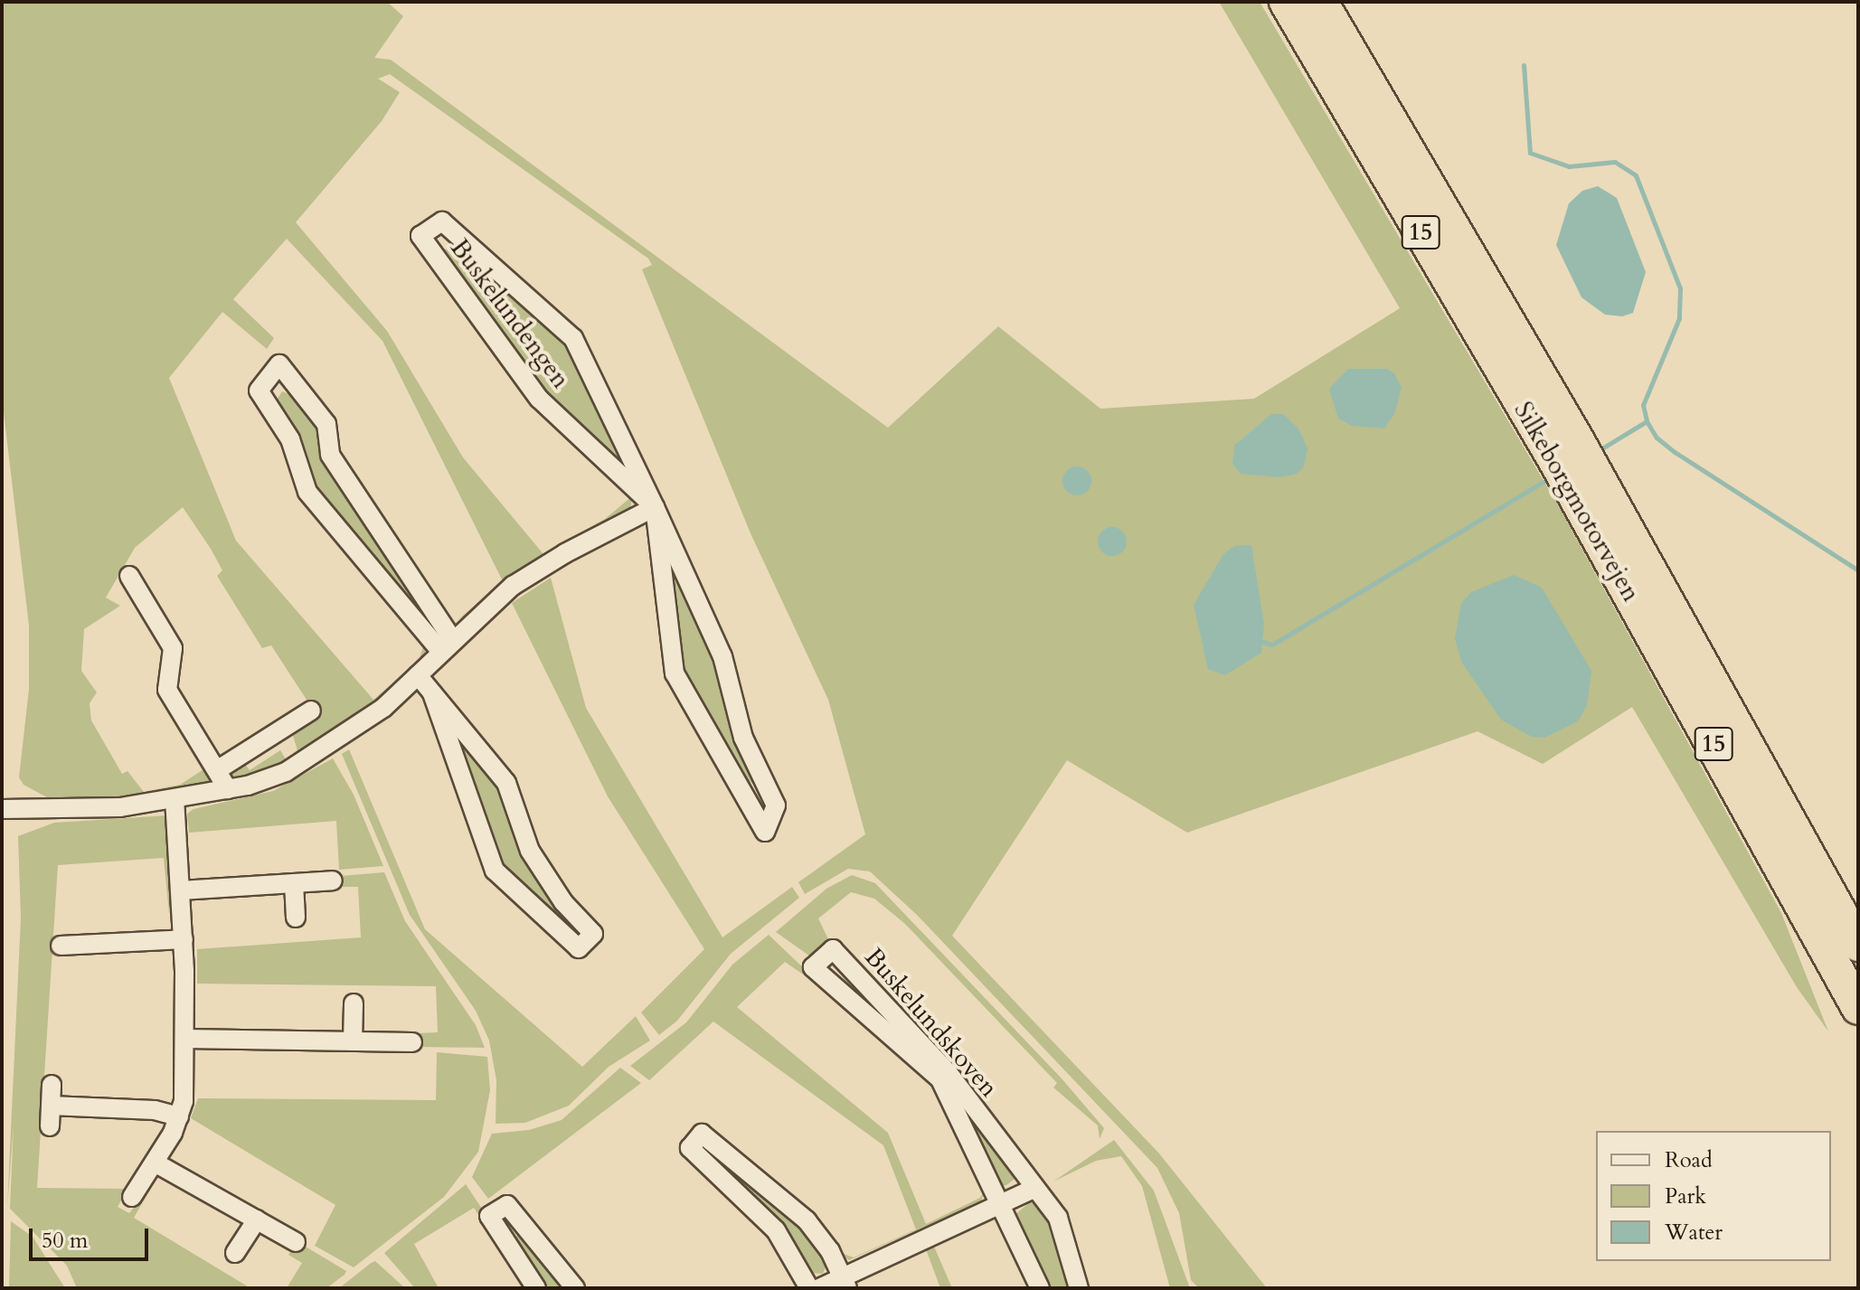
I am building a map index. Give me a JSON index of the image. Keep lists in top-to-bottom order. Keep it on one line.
{"streets":{"highway":["15","Silkeborgmotorvejen"],"street":["Buskelundengen","Buskelundskoven"]},"legend":["Road","Park","Water"],"scale_bar":"50 m"}
